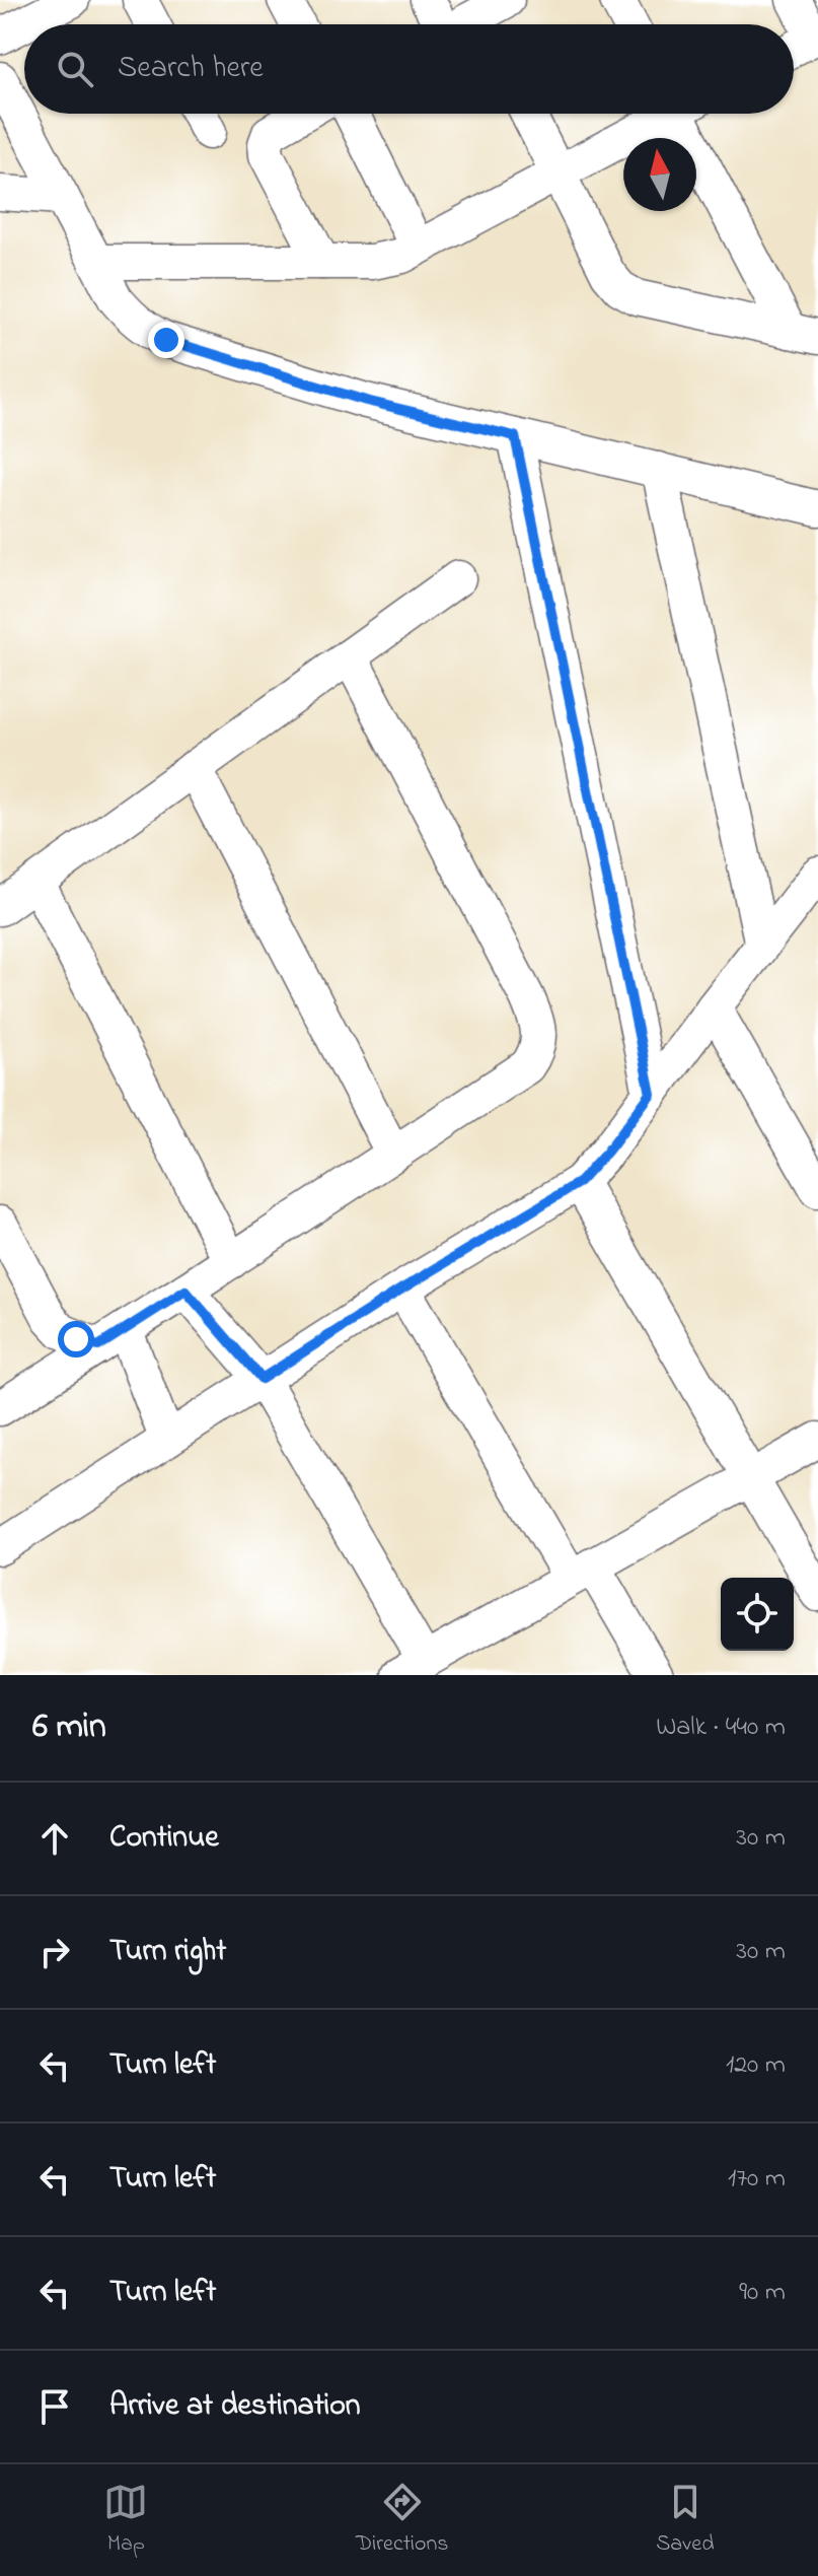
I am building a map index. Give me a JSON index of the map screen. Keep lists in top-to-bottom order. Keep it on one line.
{"north":"top","page":{"search":"Search here","heading":["6 min","Walk · 440 m"],"list":[["Continue","30 m"],["Turn right","30 m"],["Turn left","120 m"],["Turn left","170 m"],["Turn left","90 m"],"Arrive at destination"],"nav":["Map","Directions","Saved"]}}
